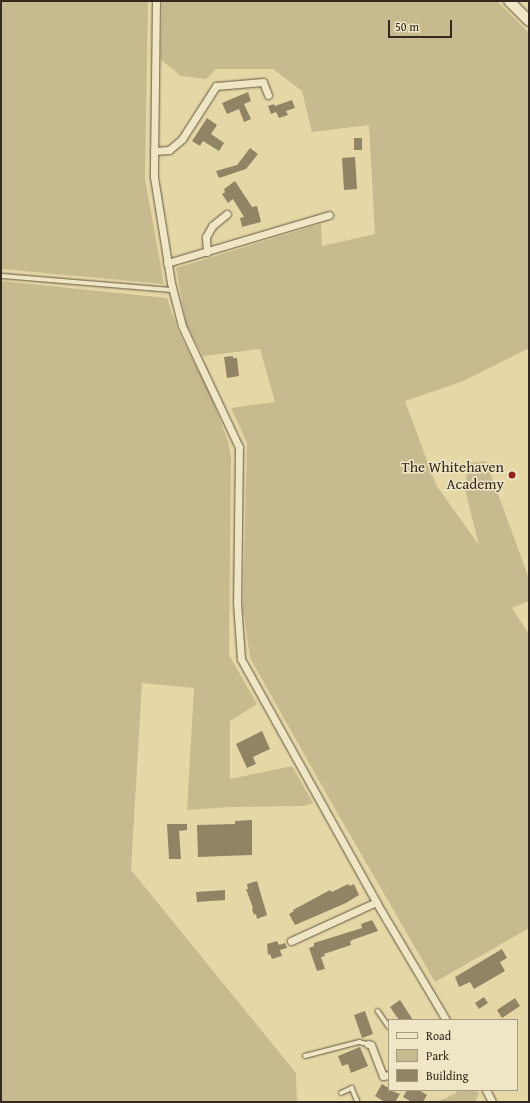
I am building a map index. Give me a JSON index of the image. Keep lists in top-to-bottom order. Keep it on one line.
{"places":["The Whitehaven Academy"],"legend":["Road","Park","Building"],"scale_bar":"50 m"}
